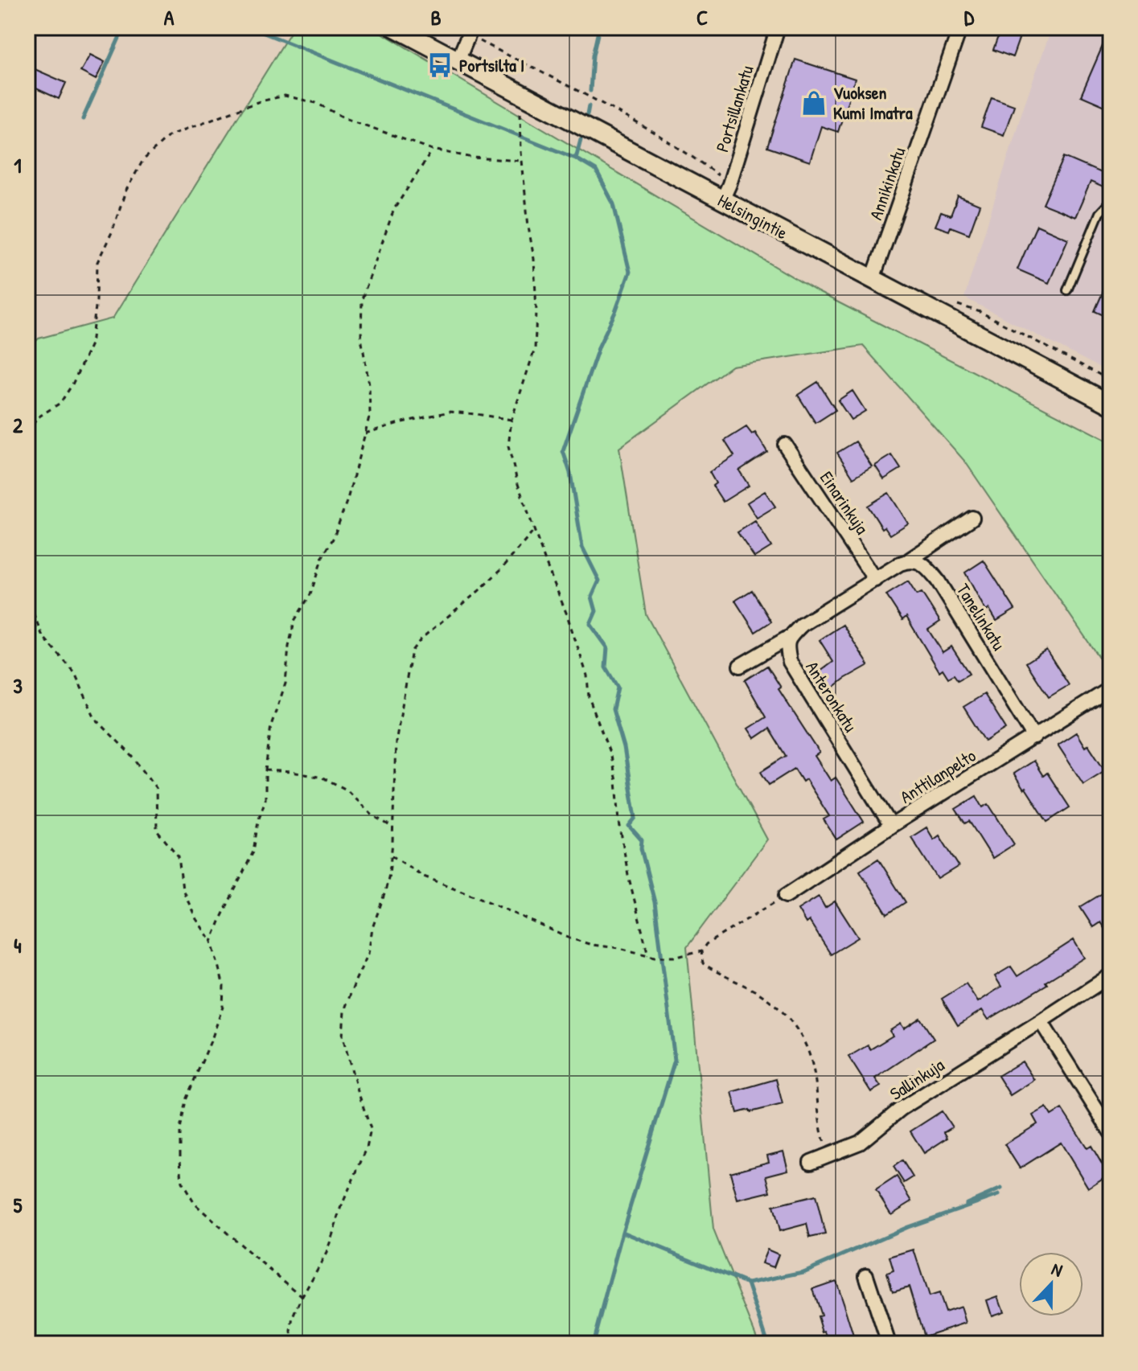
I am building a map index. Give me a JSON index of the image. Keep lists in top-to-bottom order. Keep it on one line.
{"streets":{"main road":["Helsingintie"],"street":["Portsillankatu","Annikinkatu","Einarinkuja","Tanelinkatu","Anteronkatu","Anttilanpelto","Sallinkuja"]},"crossings":[["Portsillankatu","Helsingintie"],["Annikinkatu","Helsingintie"],["Tanelinkatu","Anttilanpelto"],["Anteronkatu","Anttilanpelto"]],"places":{"bus stop":["Portsilta I"],"shop":["Vuoksen Kumi Imatra"]},"north":"top","grid":{"columns":["A","B","C","D"],"rows":["1","2","3","4","5"]}}
